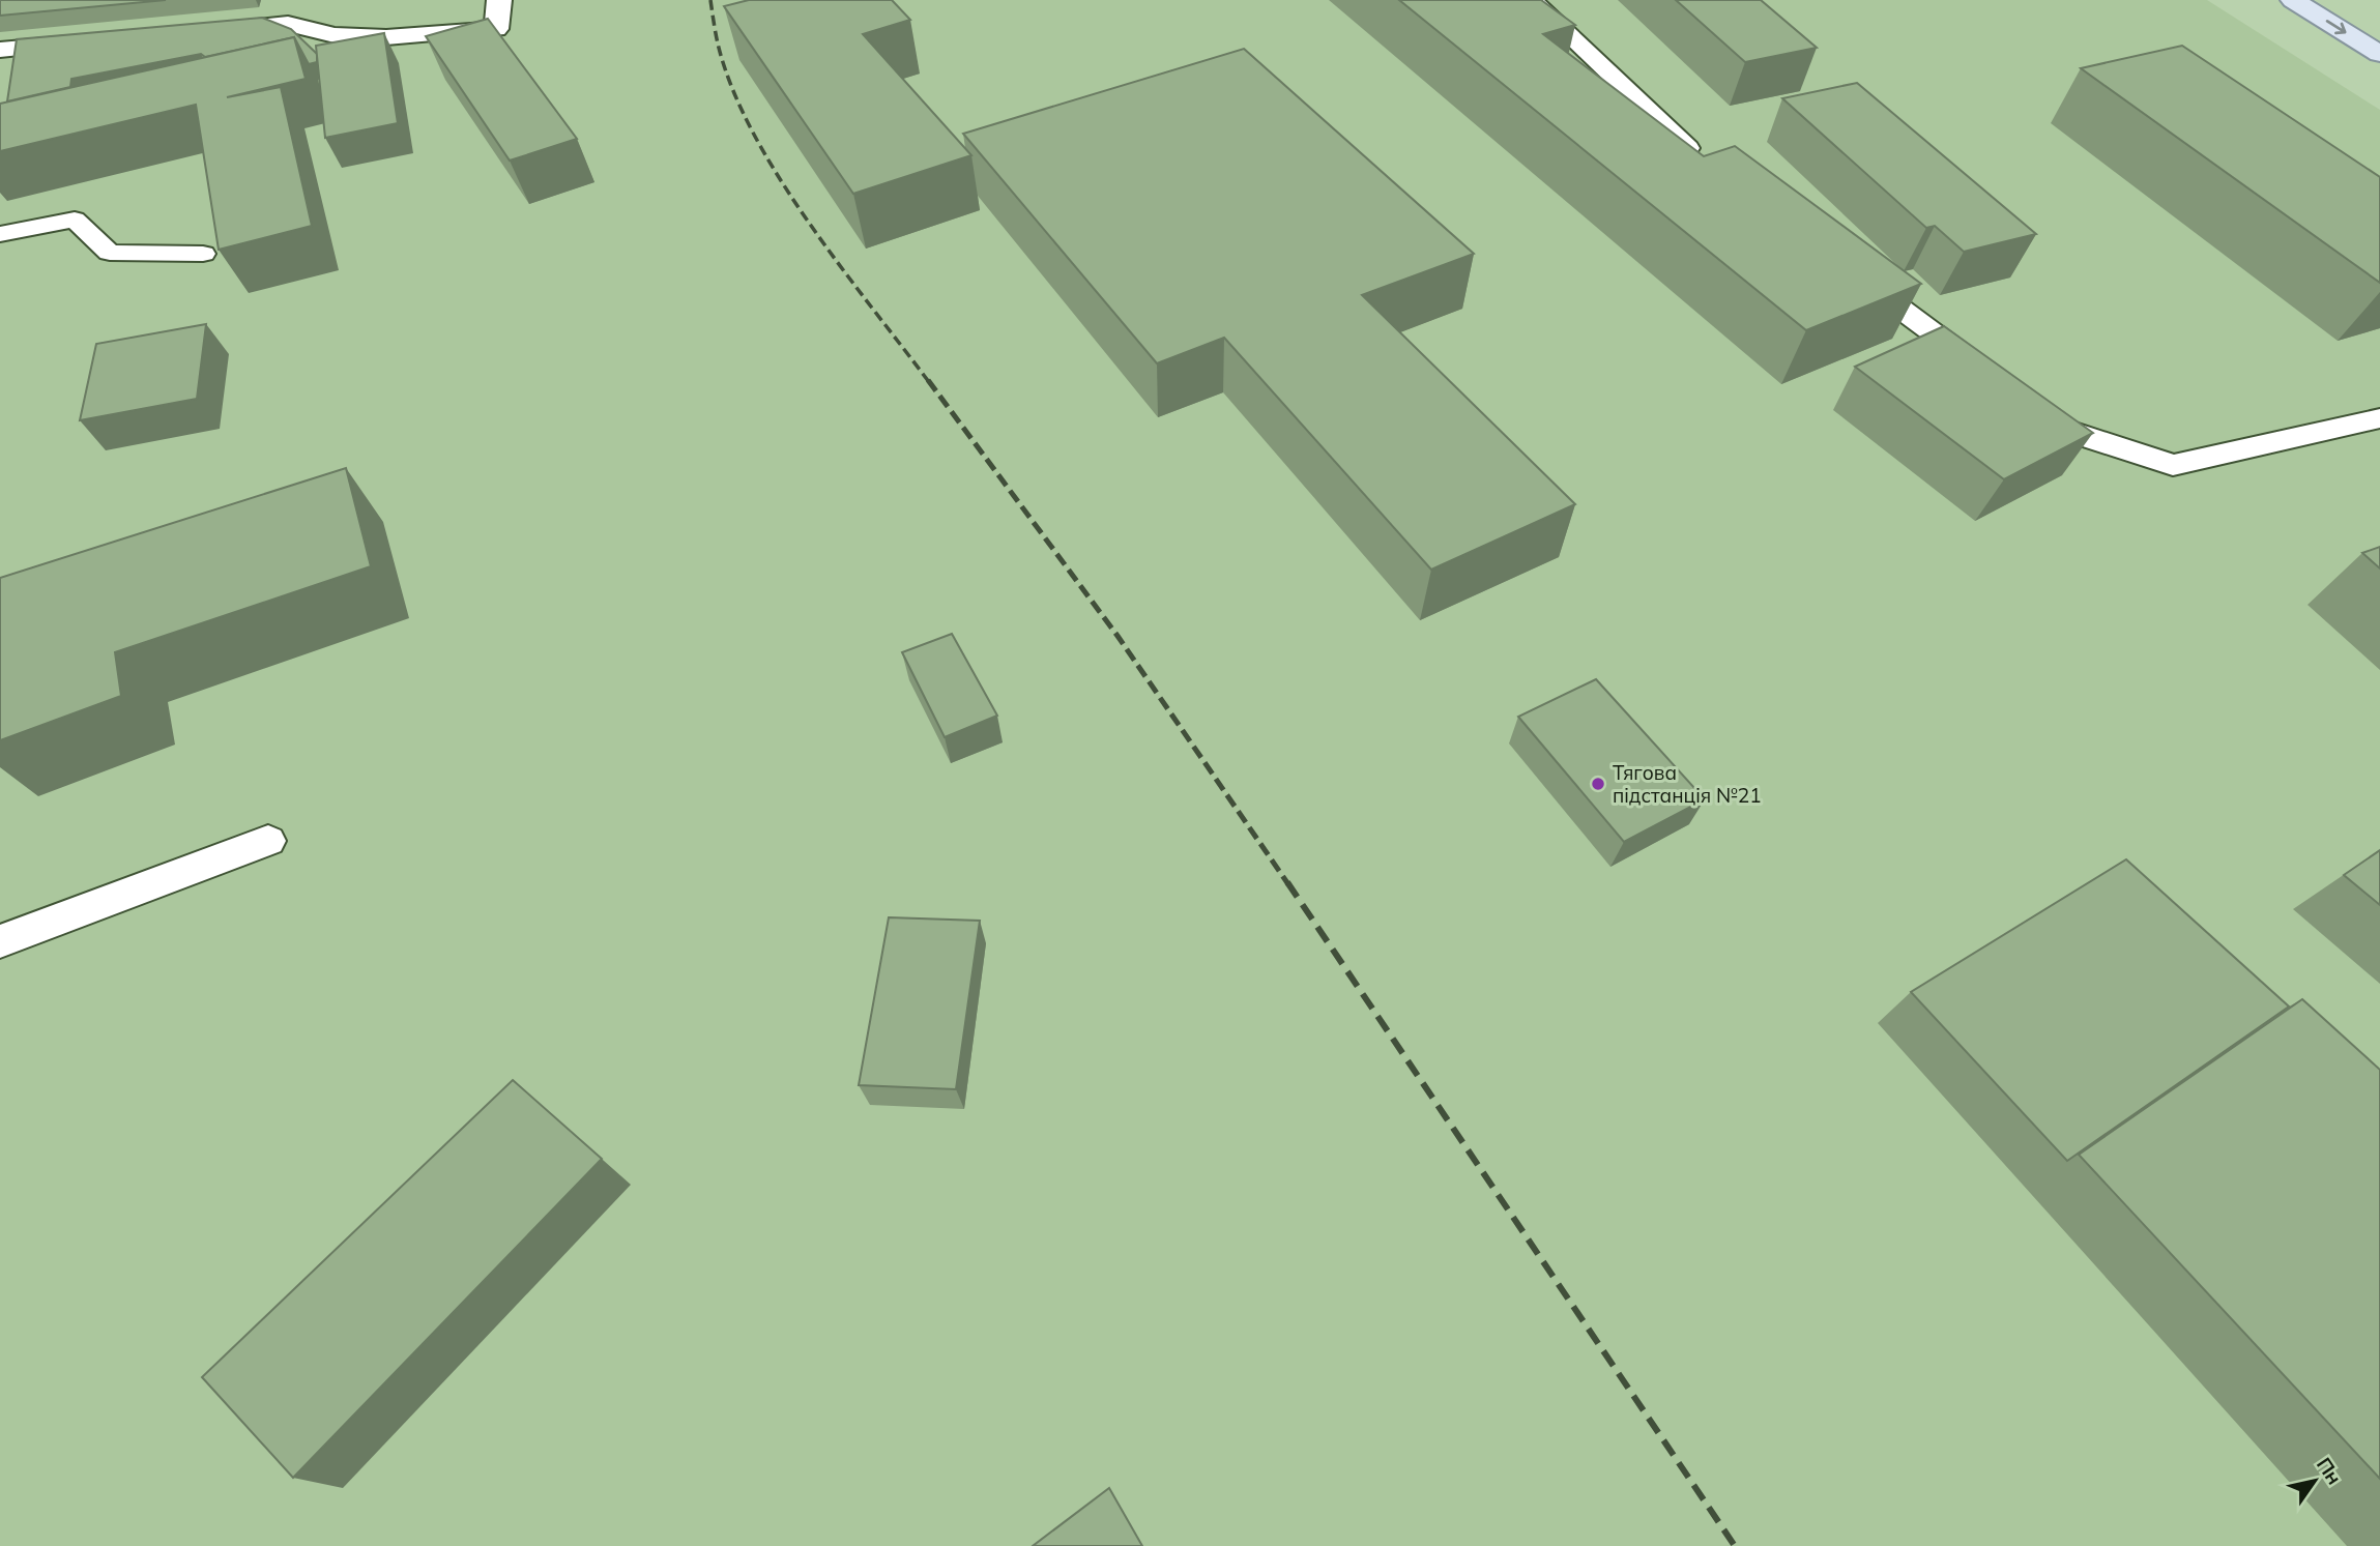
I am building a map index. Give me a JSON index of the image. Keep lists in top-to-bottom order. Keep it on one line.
{"places":["Тягова пiдстанцiя №21"],"north":"top right"}
